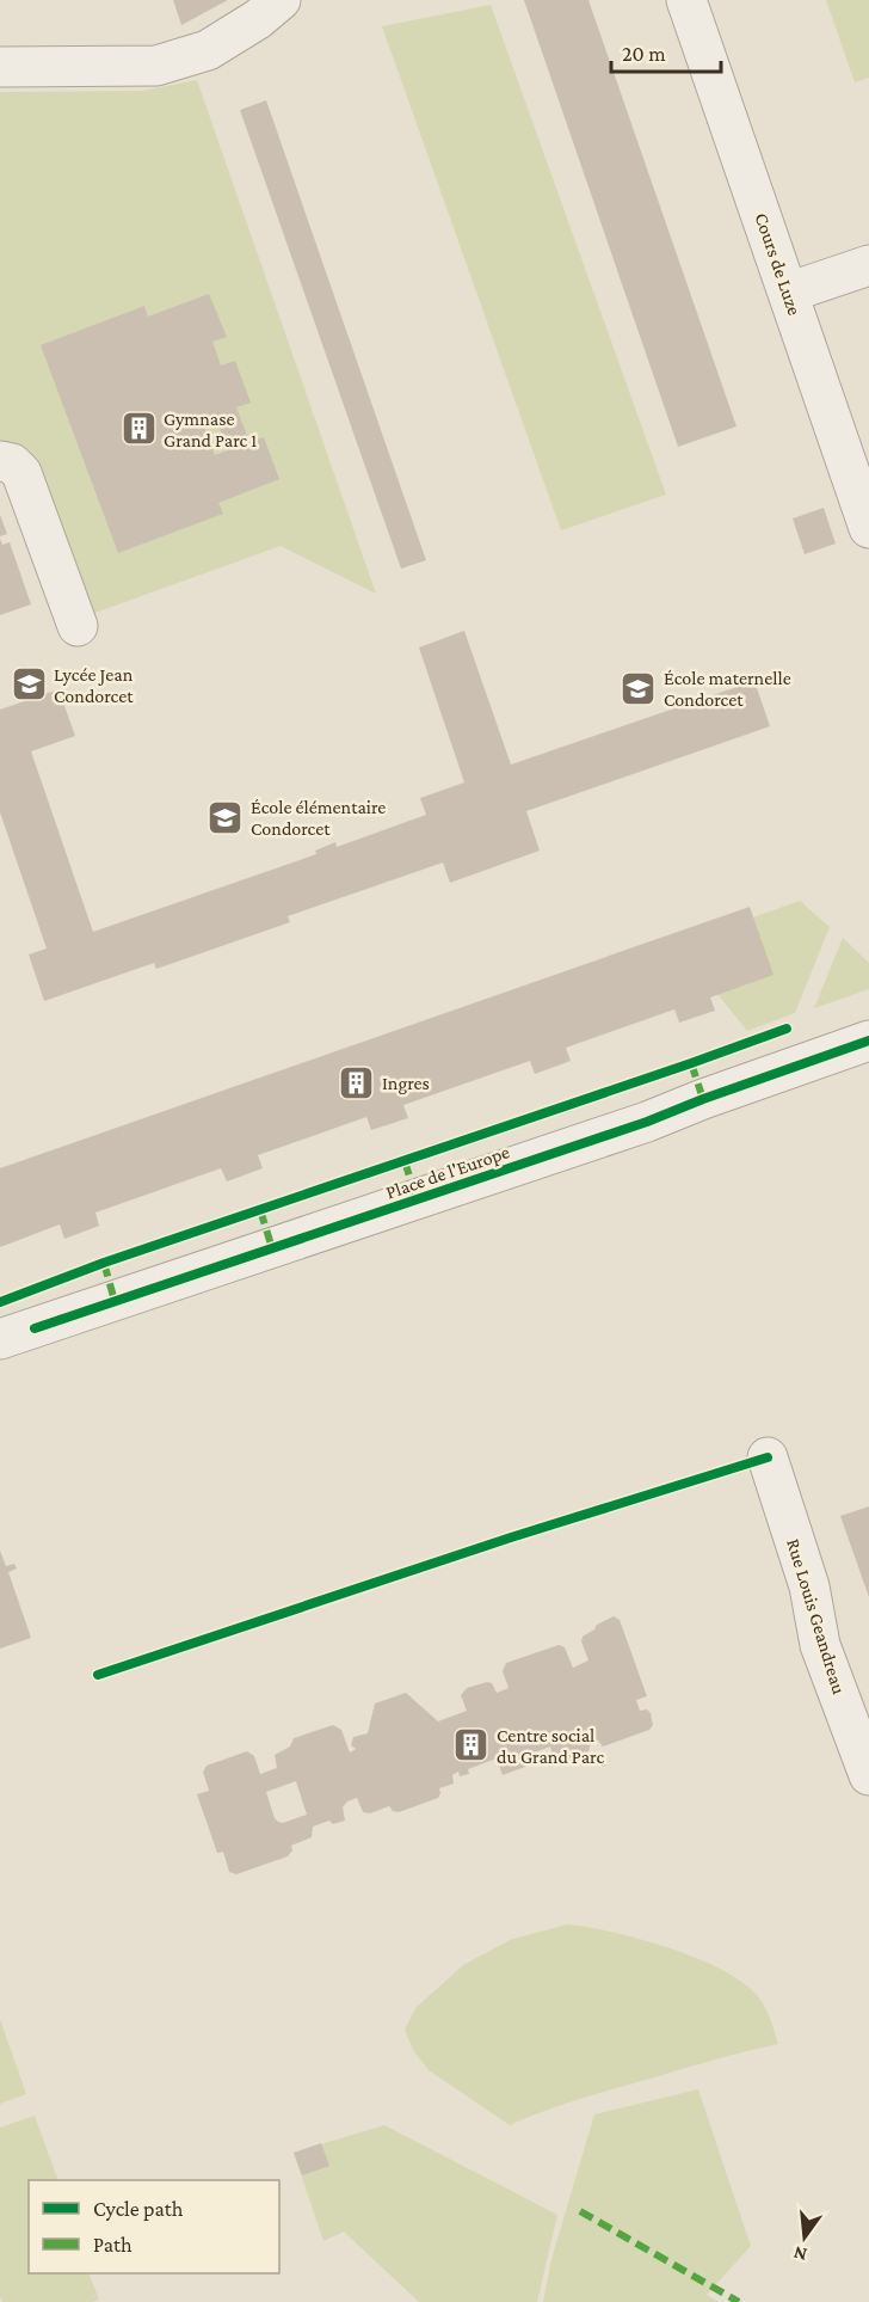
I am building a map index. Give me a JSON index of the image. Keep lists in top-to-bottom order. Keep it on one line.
{"streets":{"street":["Cours de Luze","Place de l'Europe","Rue Louis Geandreau"]},"places":{"building":["Gymnase Grand Parc 1","Ingres","Centre social du Grand Parc"],"school or university":["Lycée Jean Condorcet","École maternelle Condorcet","École élémentaire Condorcet"]},"legend":["Cycle path","Path"],"scale_bar":"20 m","north":"bottom"}
